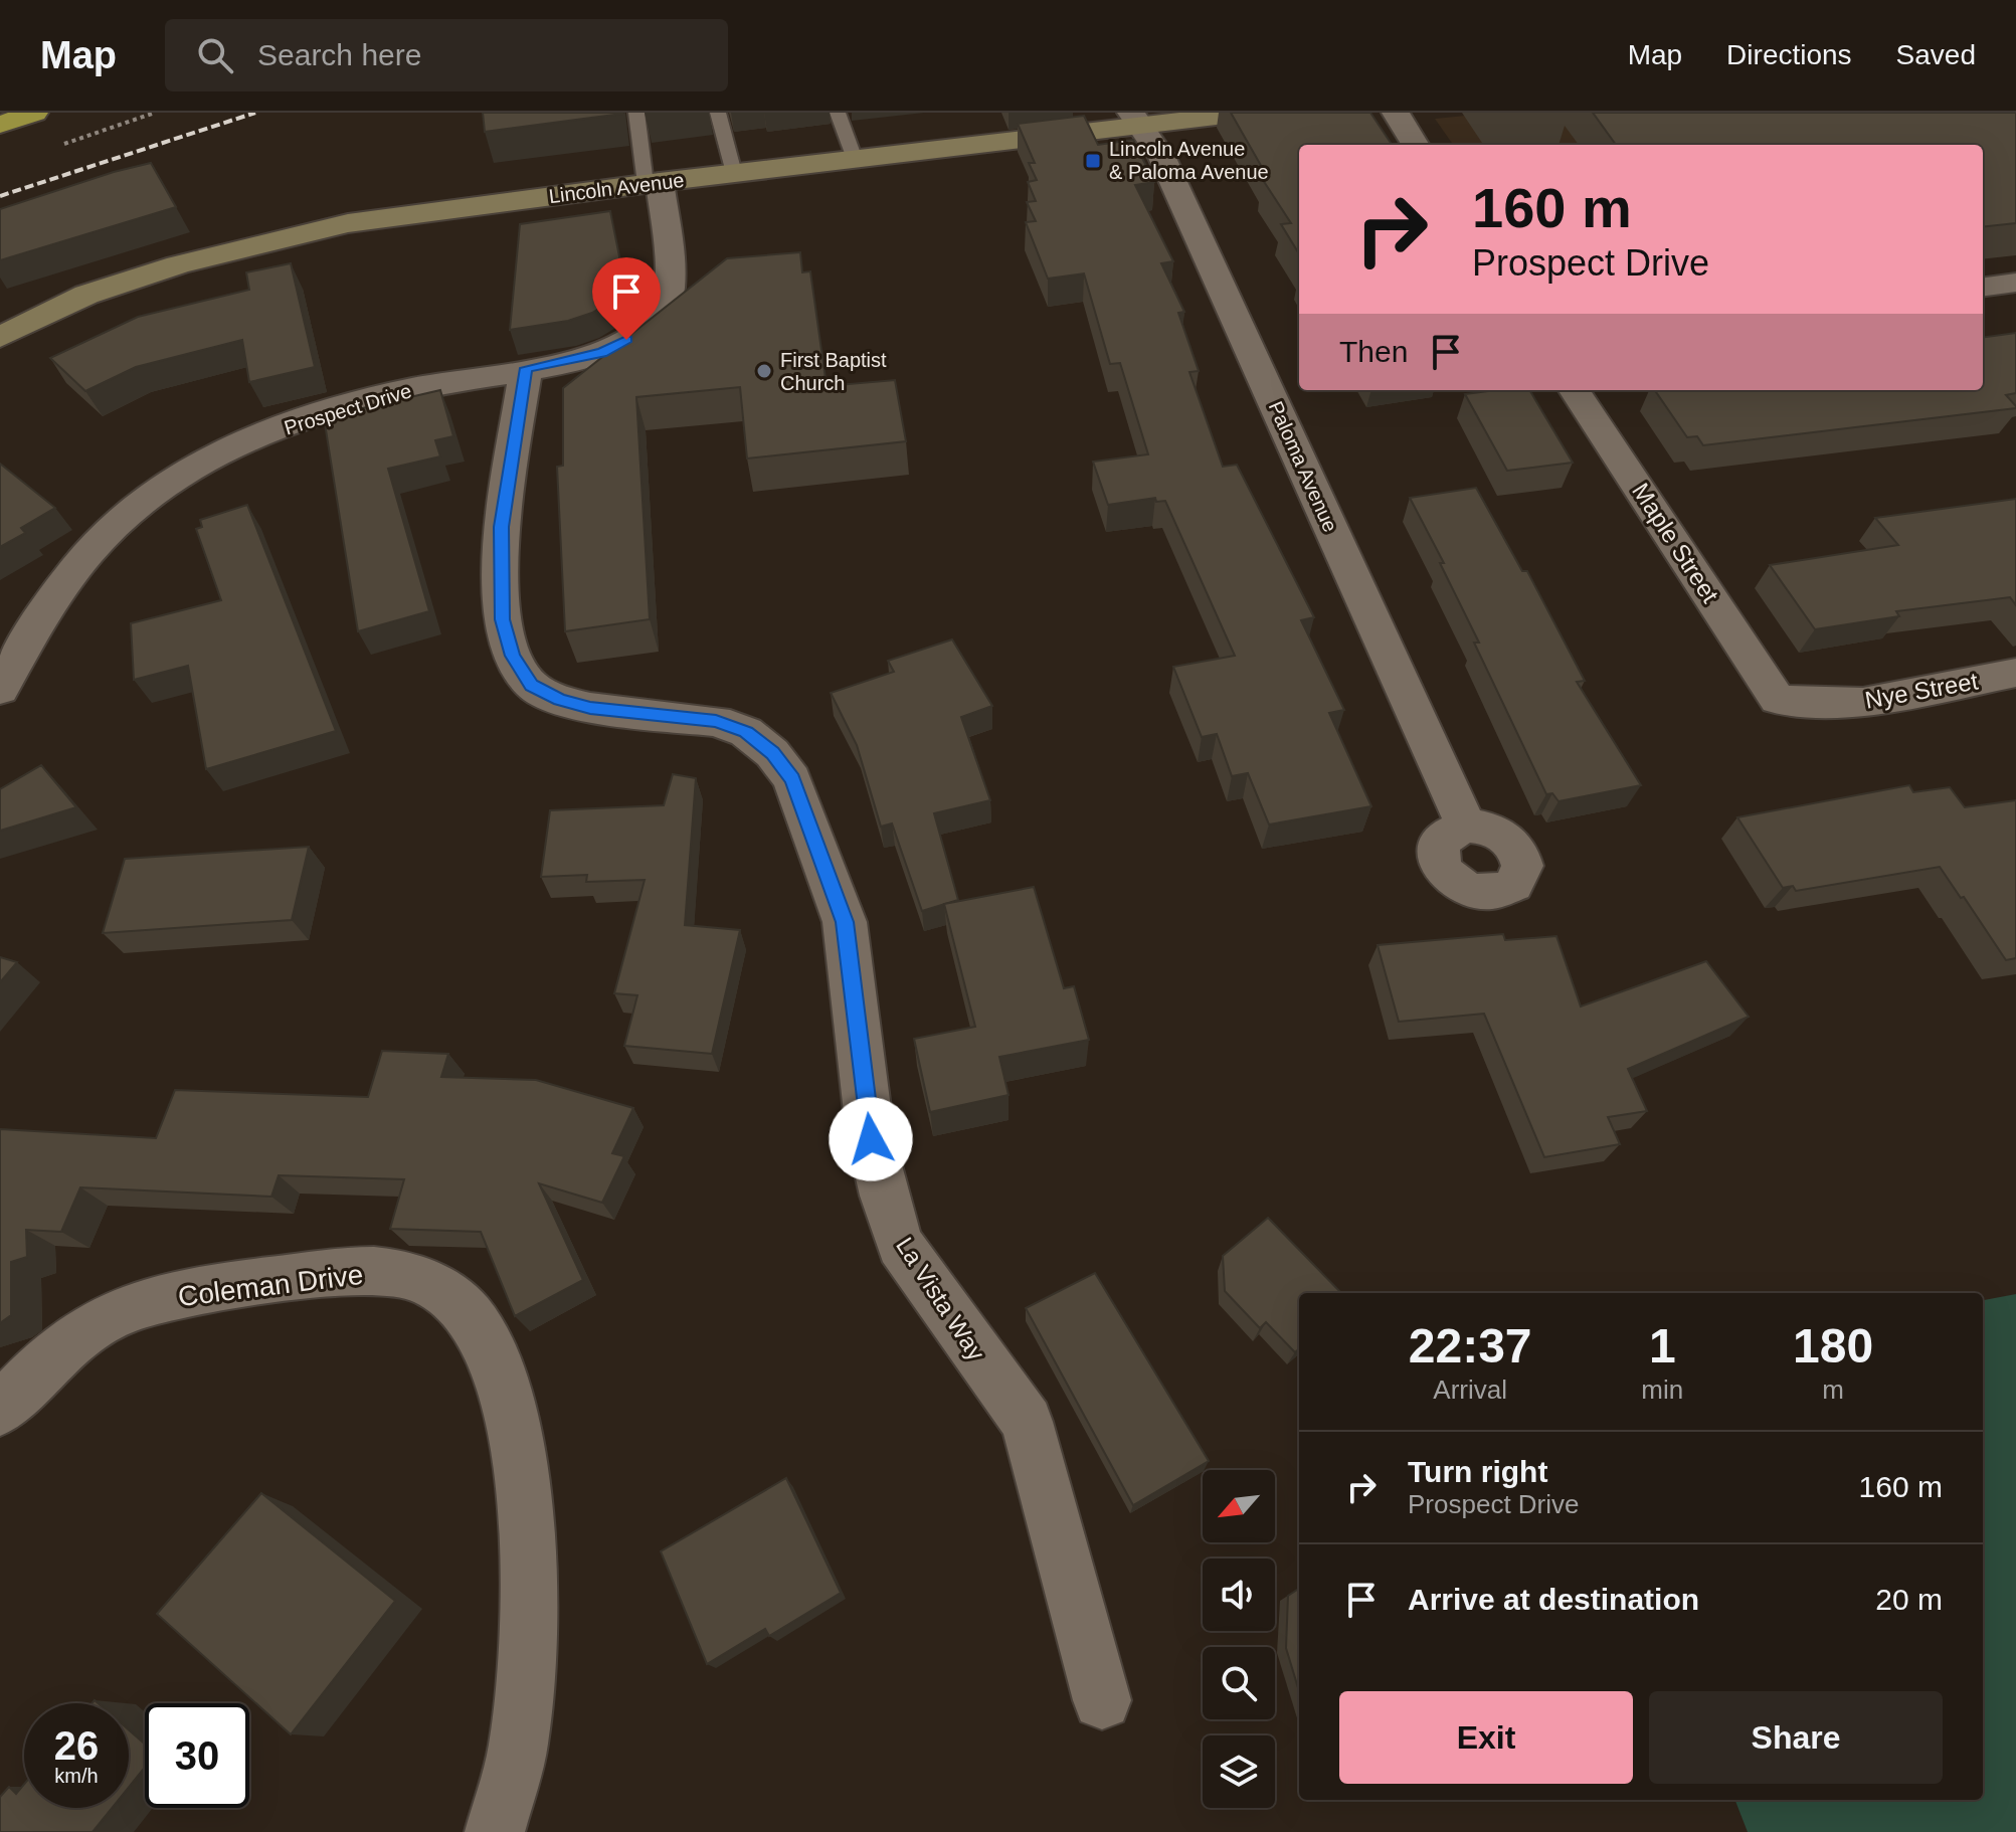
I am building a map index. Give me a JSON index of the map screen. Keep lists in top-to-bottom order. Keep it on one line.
{"streets":{"main road":["Lincoln Avenue"],"street":["Prospect Drive","Paloma Avenue","Maple Street","Nye Street","Coleman Drive","La Vista Way"]},"crossings":[["Lincoln Avenue","Prospect Drive"],["Lincoln Avenue","Paloma Avenue"],["Prospect Drive","La Vista Way"],["Maple Street","Nye Street"]],"places":{"transit":["Lincoln Avenue & Paloma Avenue"],"other":["First Baptist Church"]},"north":"bottom left","page":{"header":"Map","search":"Search here","nav":["Map","Directions","Saved"],"turn":["160 m","Prospect Drive"],"then":"Then","eta":["22:37","Arrival","1","min","180","m"],"list":[{"name":"Turn right","note":"Prospect Drive","value":"160 m"},{"name":"Arrive at destination","value":"20 m"}],"buttons":["Exit","Share"],"speed":"26 km/h","limit":"30"}}
